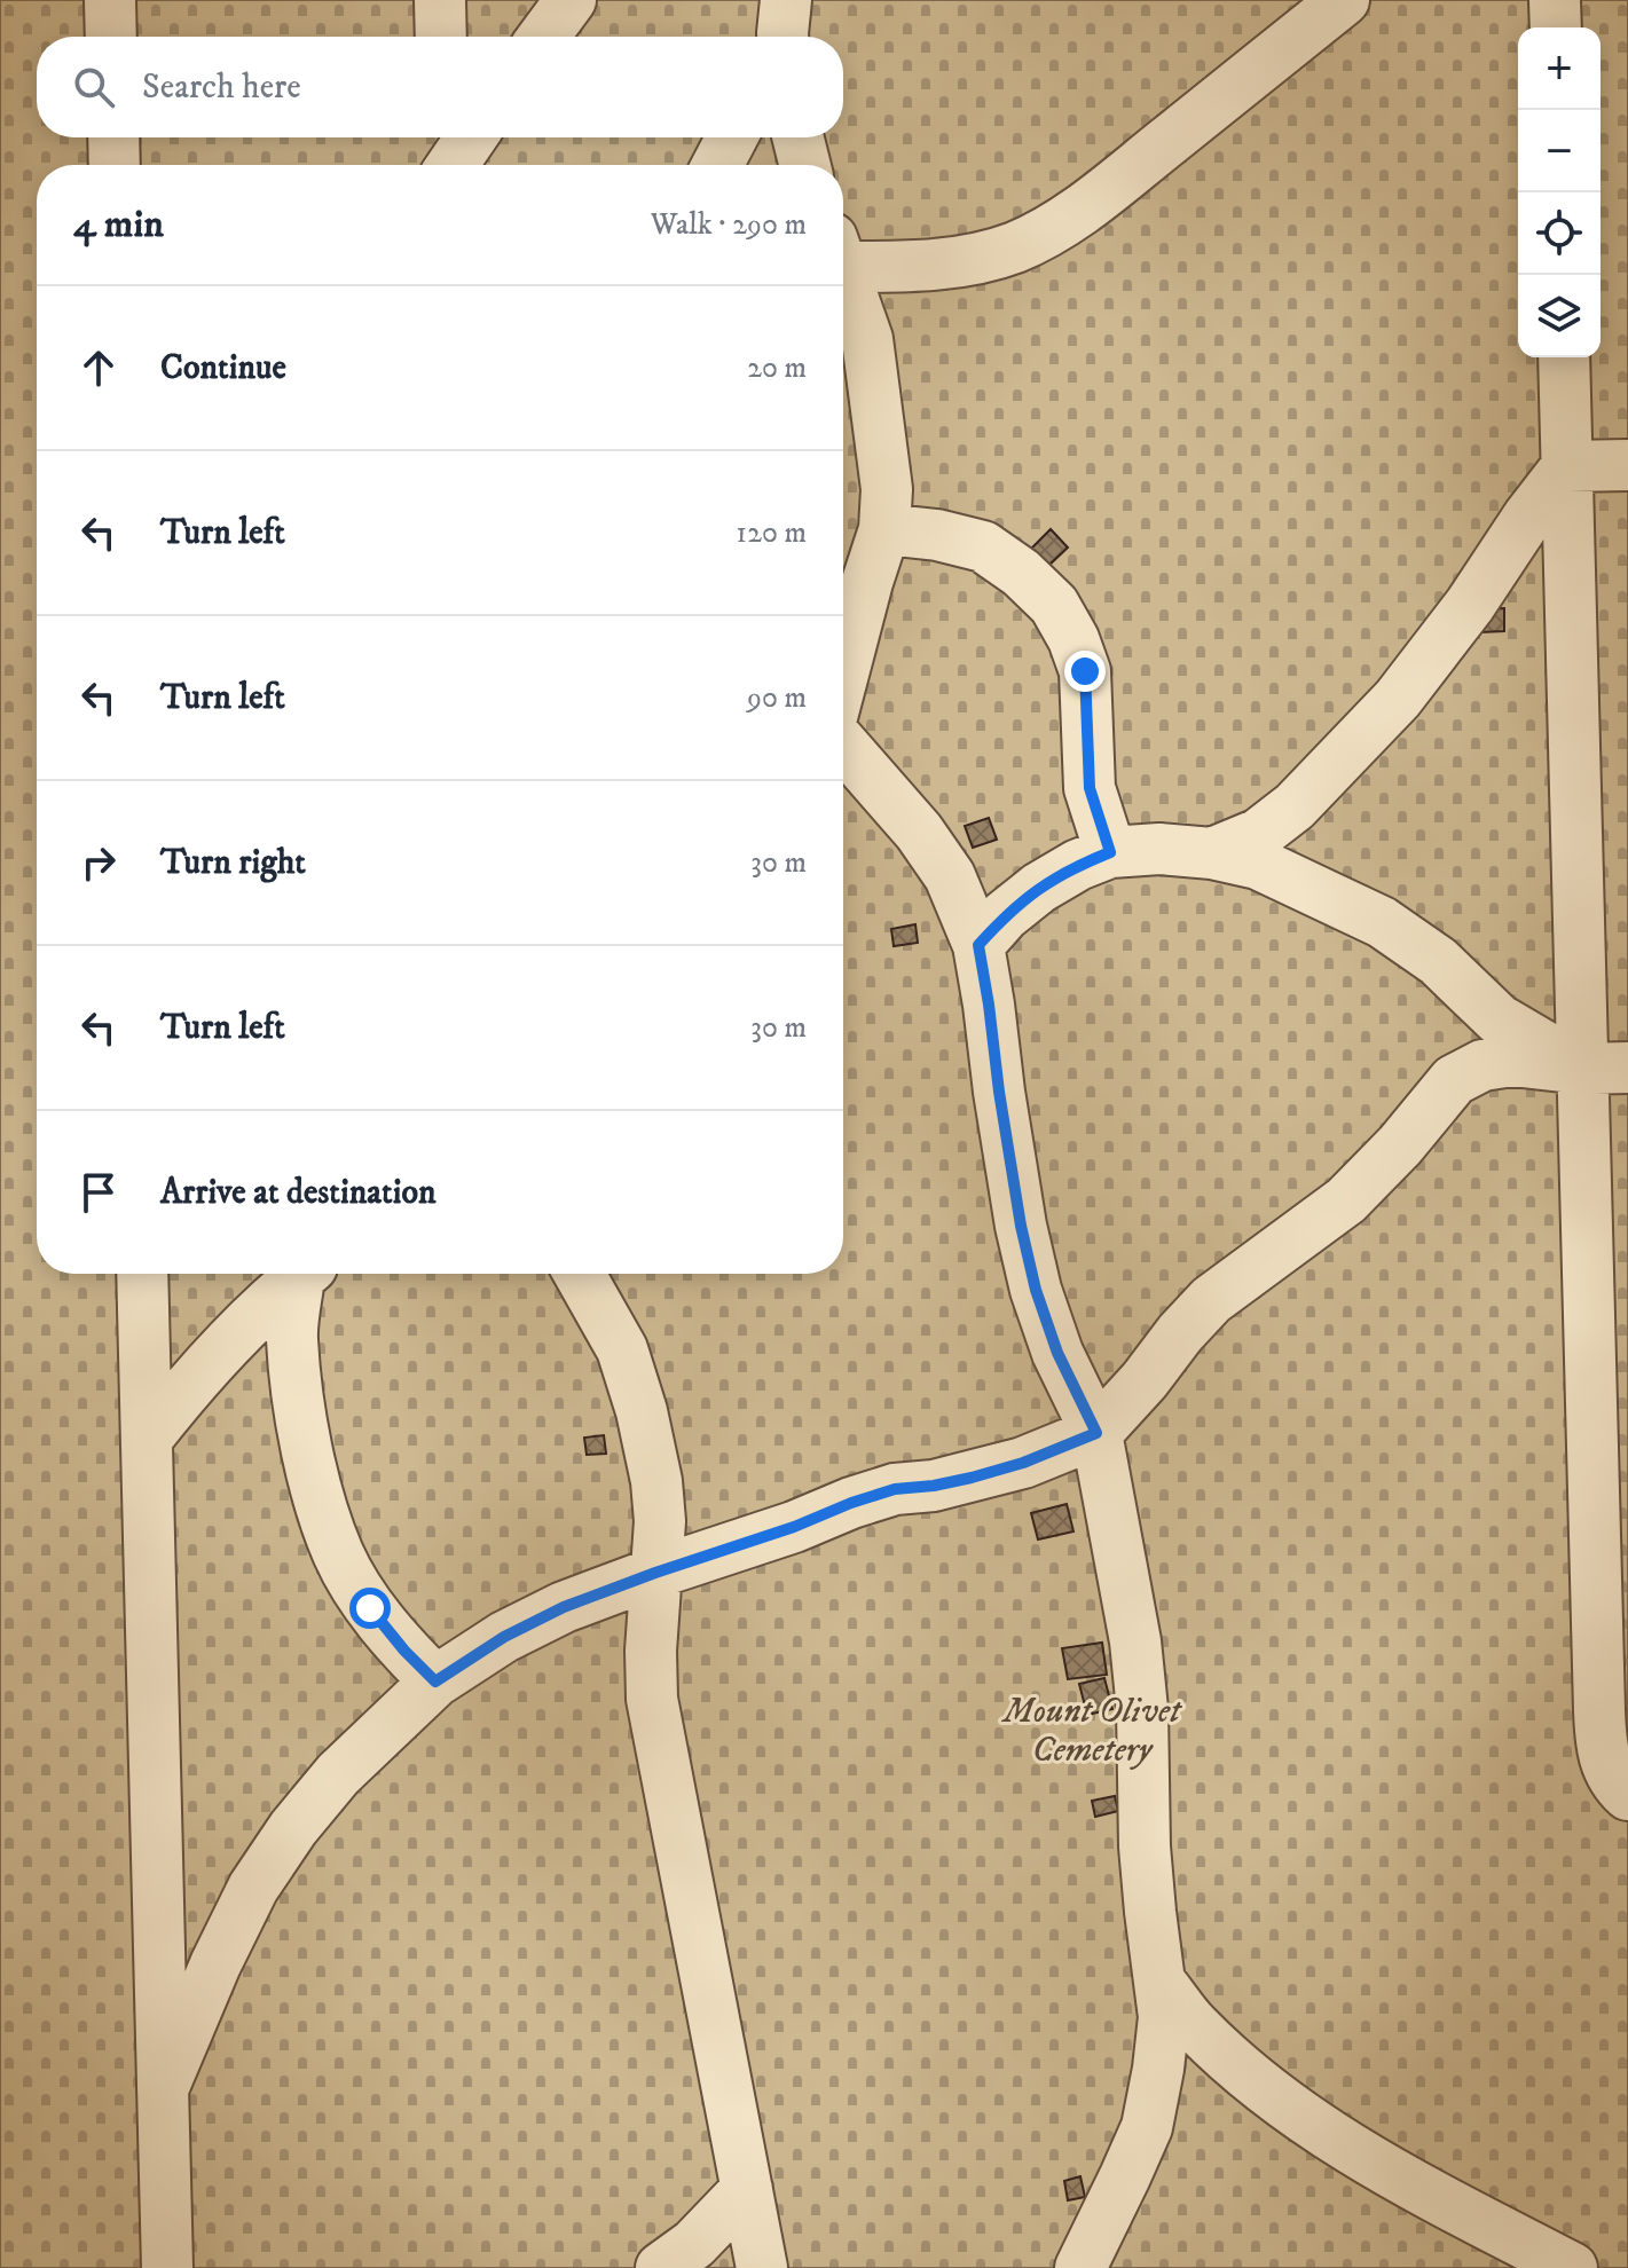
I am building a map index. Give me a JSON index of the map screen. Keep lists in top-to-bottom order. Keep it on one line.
{"parks":["Mount Olivet Cemetery"],"page":{"map_buttons":["+","−"],"search":"Search here","heading":["4 min","Walk · 290 m"],"list":[["Continue","20 m"],["Turn left","120 m"],["Turn left","90 m"],["Turn right","30 m"],["Turn left","30 m"],"Arrive at destination"]}}
